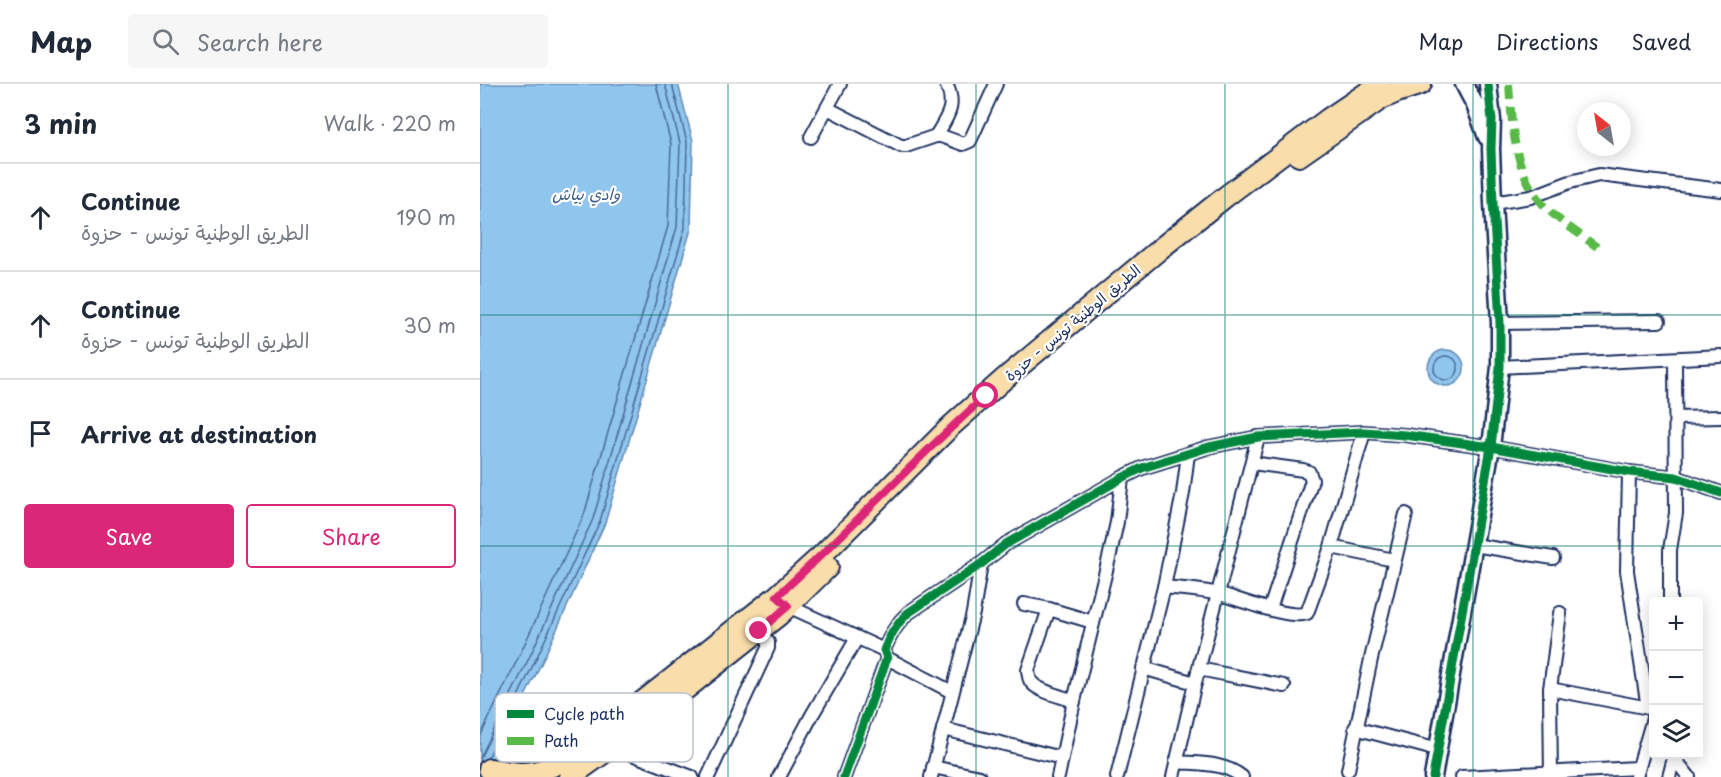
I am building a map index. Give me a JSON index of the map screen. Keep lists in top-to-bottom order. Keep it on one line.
{"streets":{"main road":["الطريق الوطنية تونس - حزوة"]},"water":["وادي بياش"],"legend":["Cycle path","Path"],"north":"top left","page":{"header":"Map","search":"Search here","nav":["Map","Directions","Saved"],"heading":["3 min","Walk · 220 m"],"list":[["Continue","الطريق الوطنية تونس - حزوة","190 m"],["Continue","الطريق الوطنية تونس - حزوة","30 m"],"Arrive at destination"],"buttons":["Save","Share"],"map_buttons":["+","−"]}}
